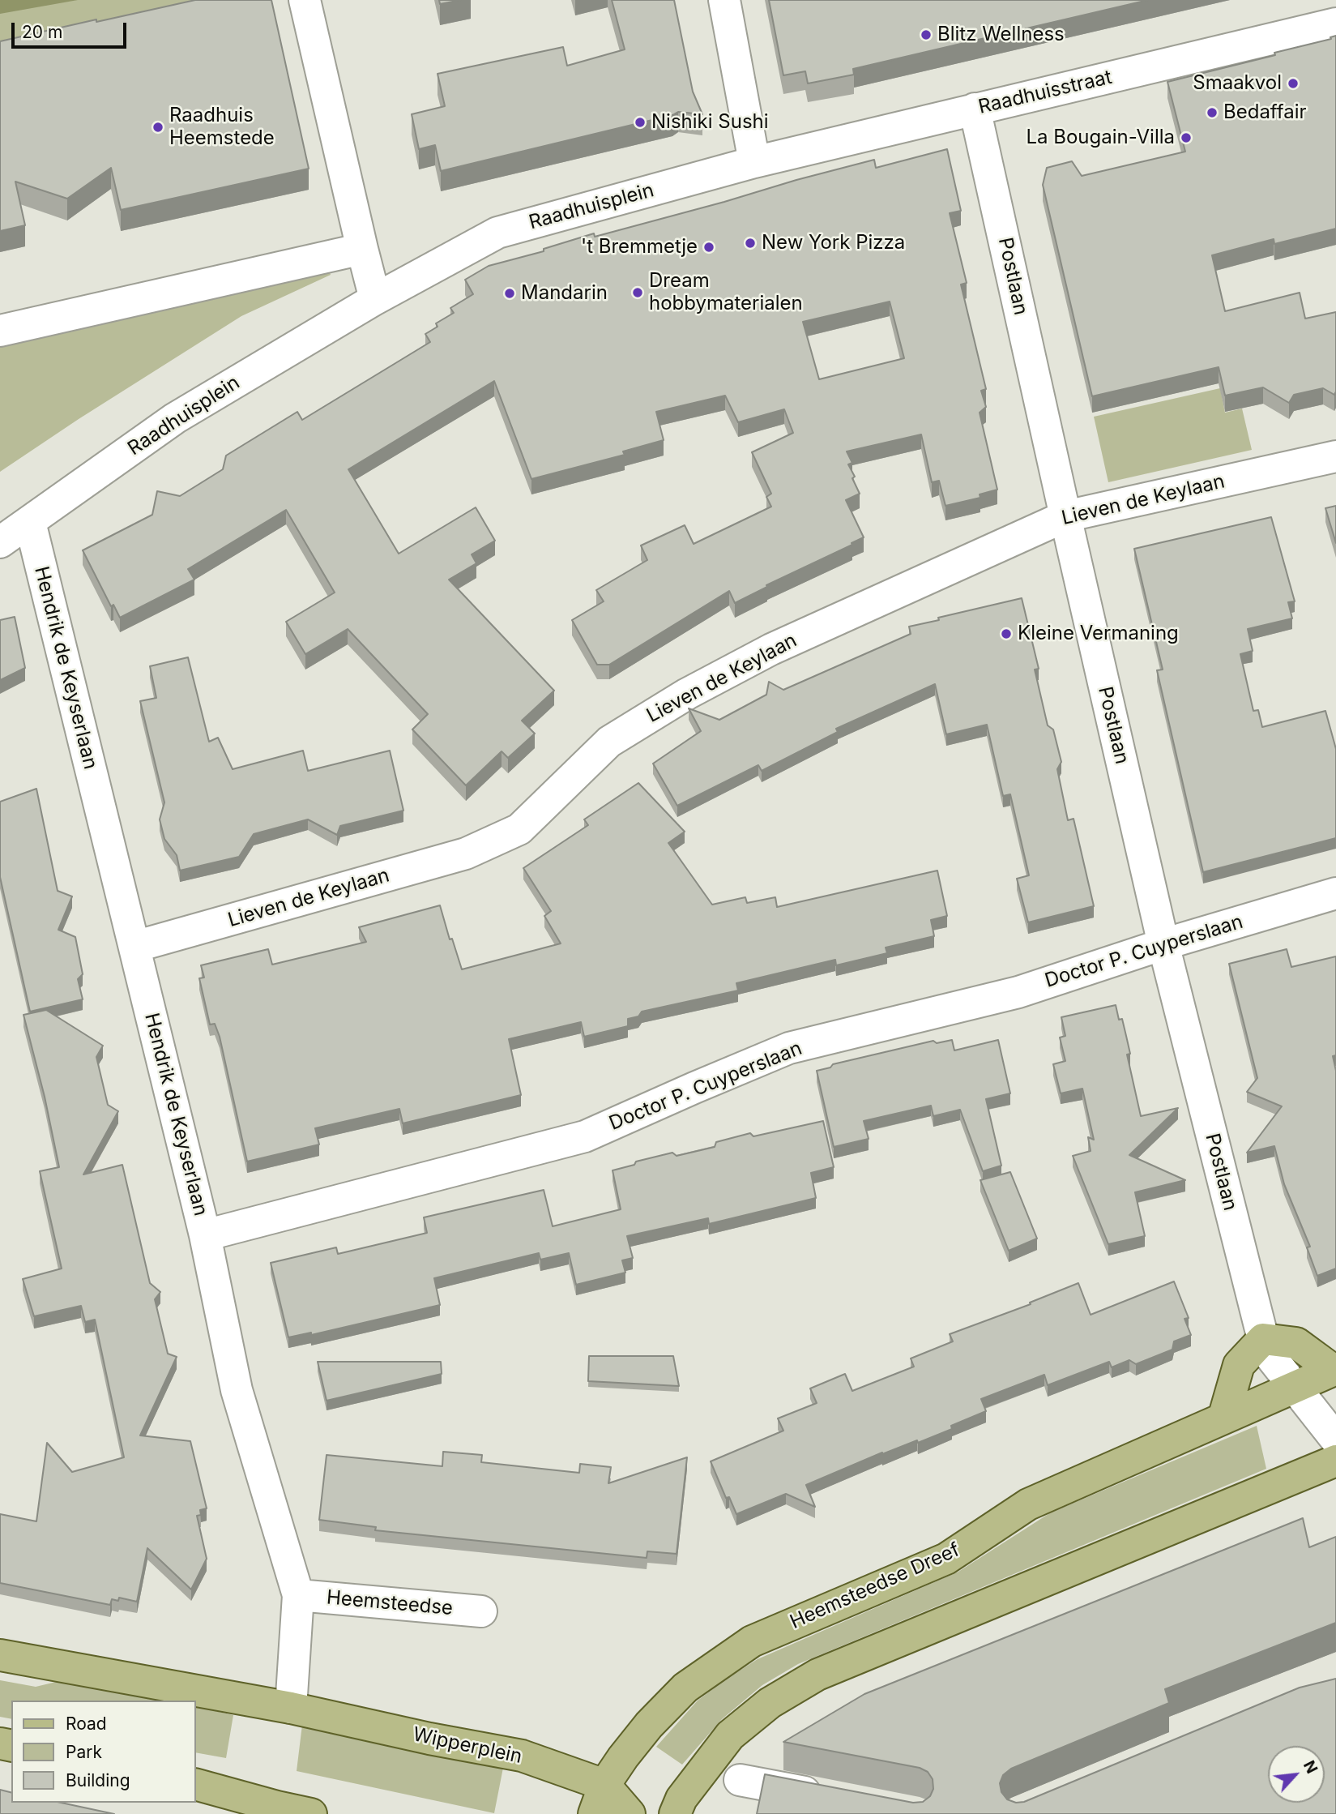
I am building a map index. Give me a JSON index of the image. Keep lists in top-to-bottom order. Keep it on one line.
{"streets":{"main road":["Heemsteedse Dreef","Wipperplein"],"street":["Raadhuisstraat","Raadhuisplein","Postlaan","Lieven de Keylaan","Hendrik de Keyserlaan","Doctor P. Cuyperslaan","Heemsteedse"]},"crossings":[["Raadhuisstraat","Raadhuisplein"],["Raadhuisstraat","Postlaan"],["Raadhuisplein","Hendrik de Keyserlaan"],["Postlaan","Lieven de Keylaan"],["Postlaan","Doctor P. Cuyperslaan"],["Lieven de Keylaan","Hendrik de Keyserlaan"],["Hendrik de Keyserlaan","Doctor P. Cuyperslaan"],["Hendrik de Keyserlaan","Heemsteedse"],["Hendrik de Keyserlaan","Wipperplein"],["Heemsteedse Dreef","Wipperplein"]],"places":["Blitz Wellness","Smaakvol","Bedaffair","Nishiki Sushi","Raadhuis Heemstede","La Bougain-Villa","New York Pizza","'t Bremmetje","Dream hobbymaterialen","Mandarin","Kleine Vermaning"],"legend":["Road","Park","Building"],"scale_bar":"20 m","north":"top right"}
